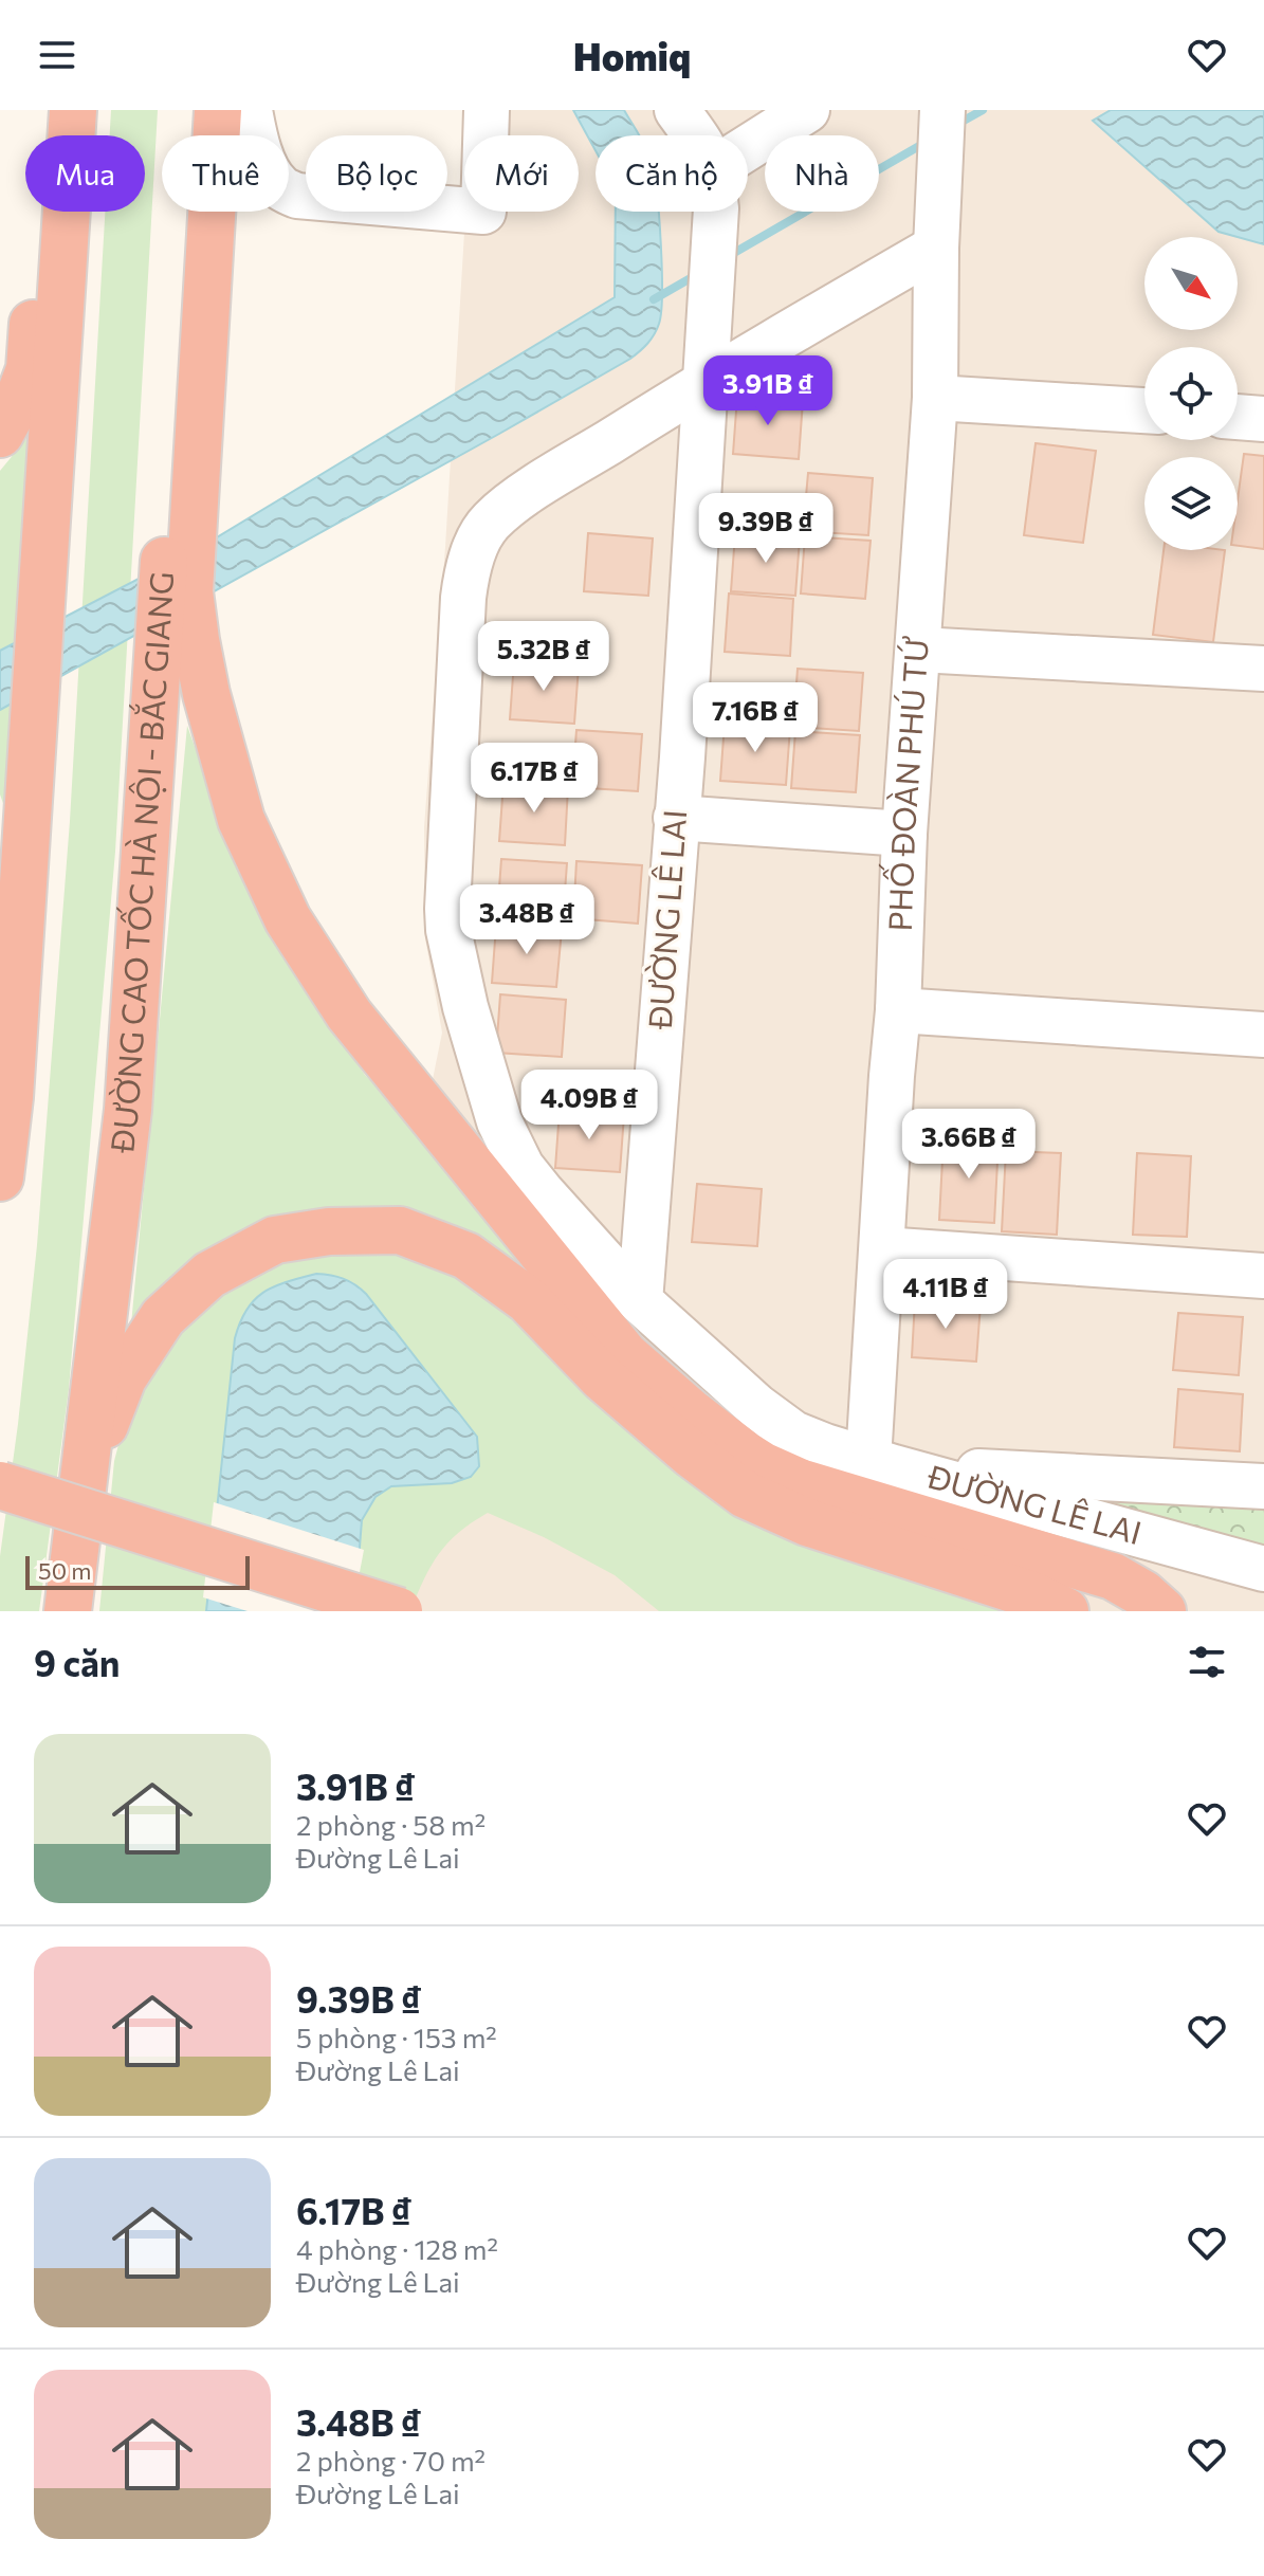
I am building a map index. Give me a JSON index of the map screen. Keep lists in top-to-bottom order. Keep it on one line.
{"streets":{"highway":["ĐƯỜNG CAO TỐC HÀ NỘI - BẮC GIANG"],"street":["PHỐ ĐOÀN PHÚ TỨ","ĐƯỜNG LÊ LAI"]},"crossings":[["PHỐ ĐOÀN PHÚ TỨ","ĐƯỜNG LÊ LAI"]],"scale_bar":"50 m","north":"bottom right","page":{"header":"Homiq","chip":["Mua","Thuê","Bộ lọc","Mới","Căn hộ","Nhà"],"price":["3.91B ₫","9.39B ₫","5.32B ₫","7.16B ₫","6.17B ₫","3.48B ₫","4.09B ₫","3.66B ₫","4.11B ₫"],"scale":"50 m","heading":"9 căn","list":[{"name":"3.91B ₫","note":"2 phòng · 58 m² · Đường Lê Lai"},{"name":"9.39B ₫","note":"5 phòng · 153 m² · Đường Lê Lai"},{"name":"6.17B ₫","note":"4 phòng · 128 m² · Đường Lê Lai"},{"name":"3.48B ₫","note":"2 phòng · 70 m² · Đường Lê Lai"}]}}
